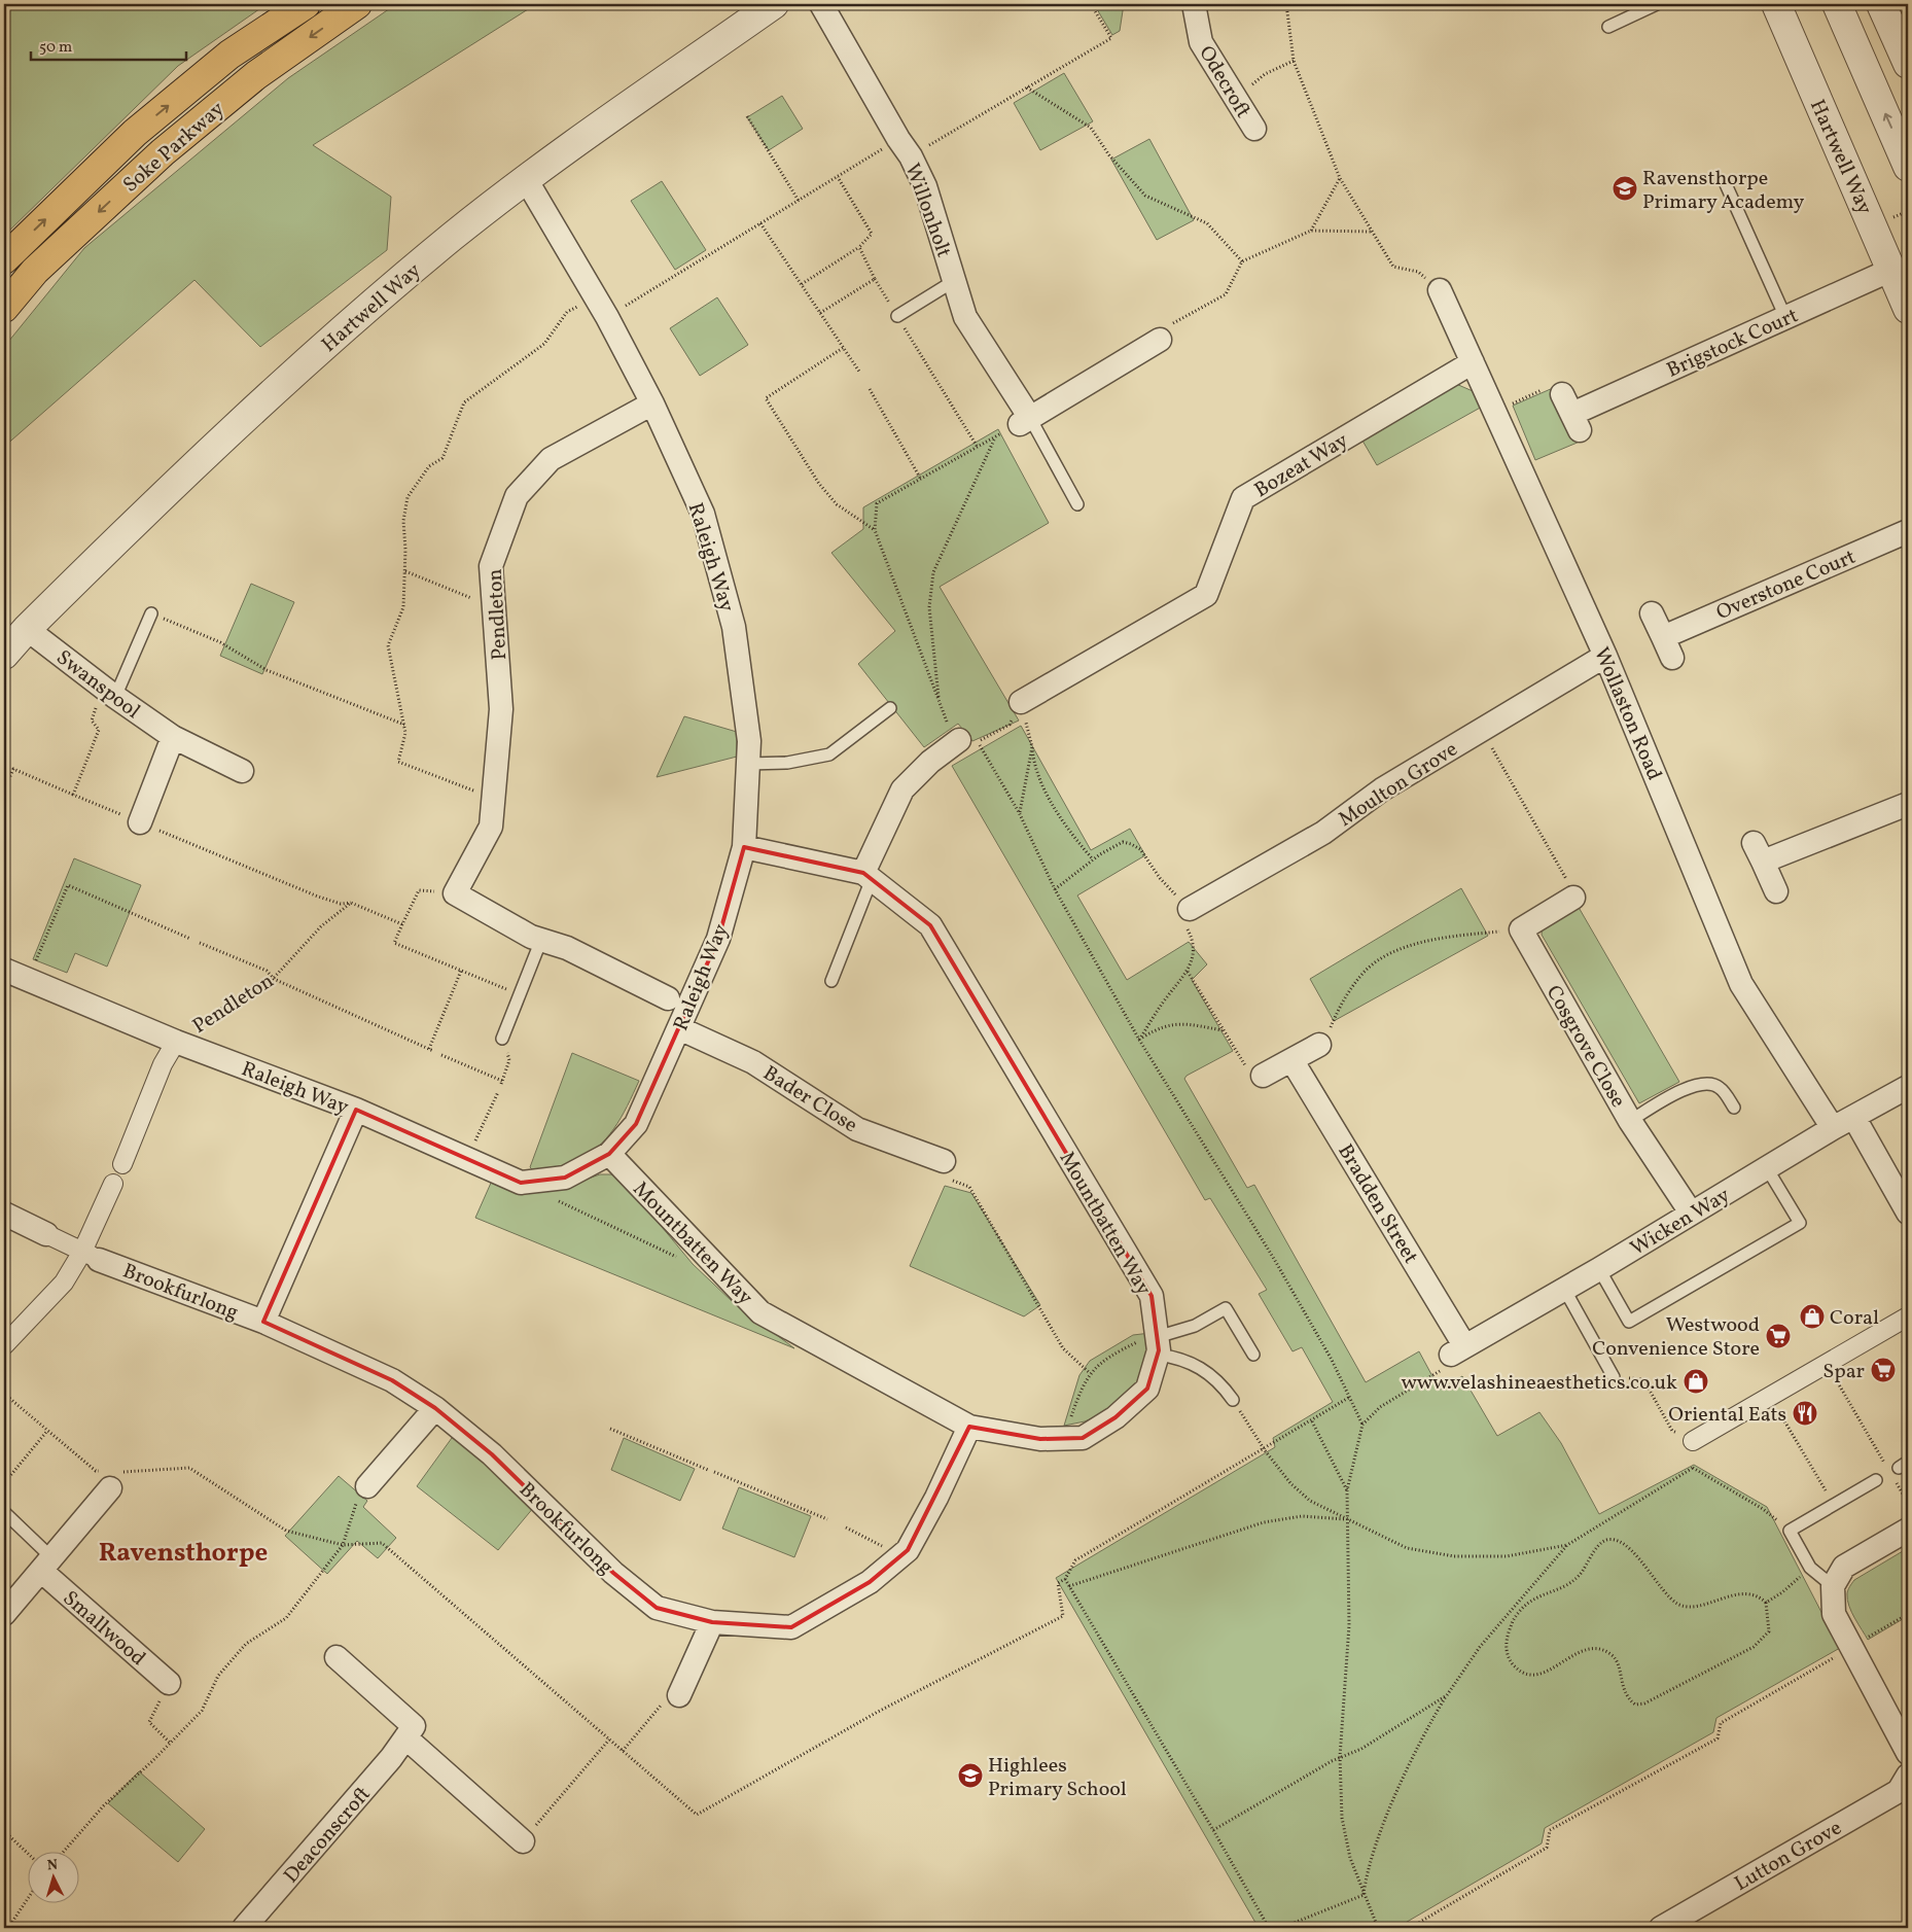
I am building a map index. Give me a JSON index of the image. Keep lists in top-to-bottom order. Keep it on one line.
{"streets":{"highway":["Soke Parkway"],"street":["Odecroft","Hartwell Way","Willonholt","Brigstock Court","Bozeat Way","Raleigh Way","Overstone Court","Pendleton","Swanspool","Wollaston Road","Moulton Grove","Cosgrove Close","Bader Close","Bradden Street","Wicken Way","Mountbatten Way","Brookfurlong","Smallwood","Deaconscroft","Lutton Grove"]},"crossings":[["Hartwell Way","Brigstock Court"],["Hartwell Way","Raleigh Way"],["Hartwell Way","Swanspool"],["Bozeat Way","Wollaston Road"],["Raleigh Way","Pendleton"],["Raleigh Way","Bader Close"],["Raleigh Way","Mountbatten Way"],["Raleigh Way","Brookfurlong"],["Wollaston Road","Moulton Grove"],["Wollaston Road","Wicken Way"],["Cosgrove Close","Wicken Way"],["Bradden Street","Wicken Way"],["Mountbatten Way","Brookfurlong"]],"districts":["Ravensthorpe"],"places":{"school or university":["Ravensthorpe Primary Academy","Highlees Primary School"],"shop":["Coral","www.velashineaesthetics.co.uk"],"supermarket":["Westwood Convenience Store","Spar"],"restaurant":["Oriental Eats"]},"scale_bar":"50 m","north":"top"}
